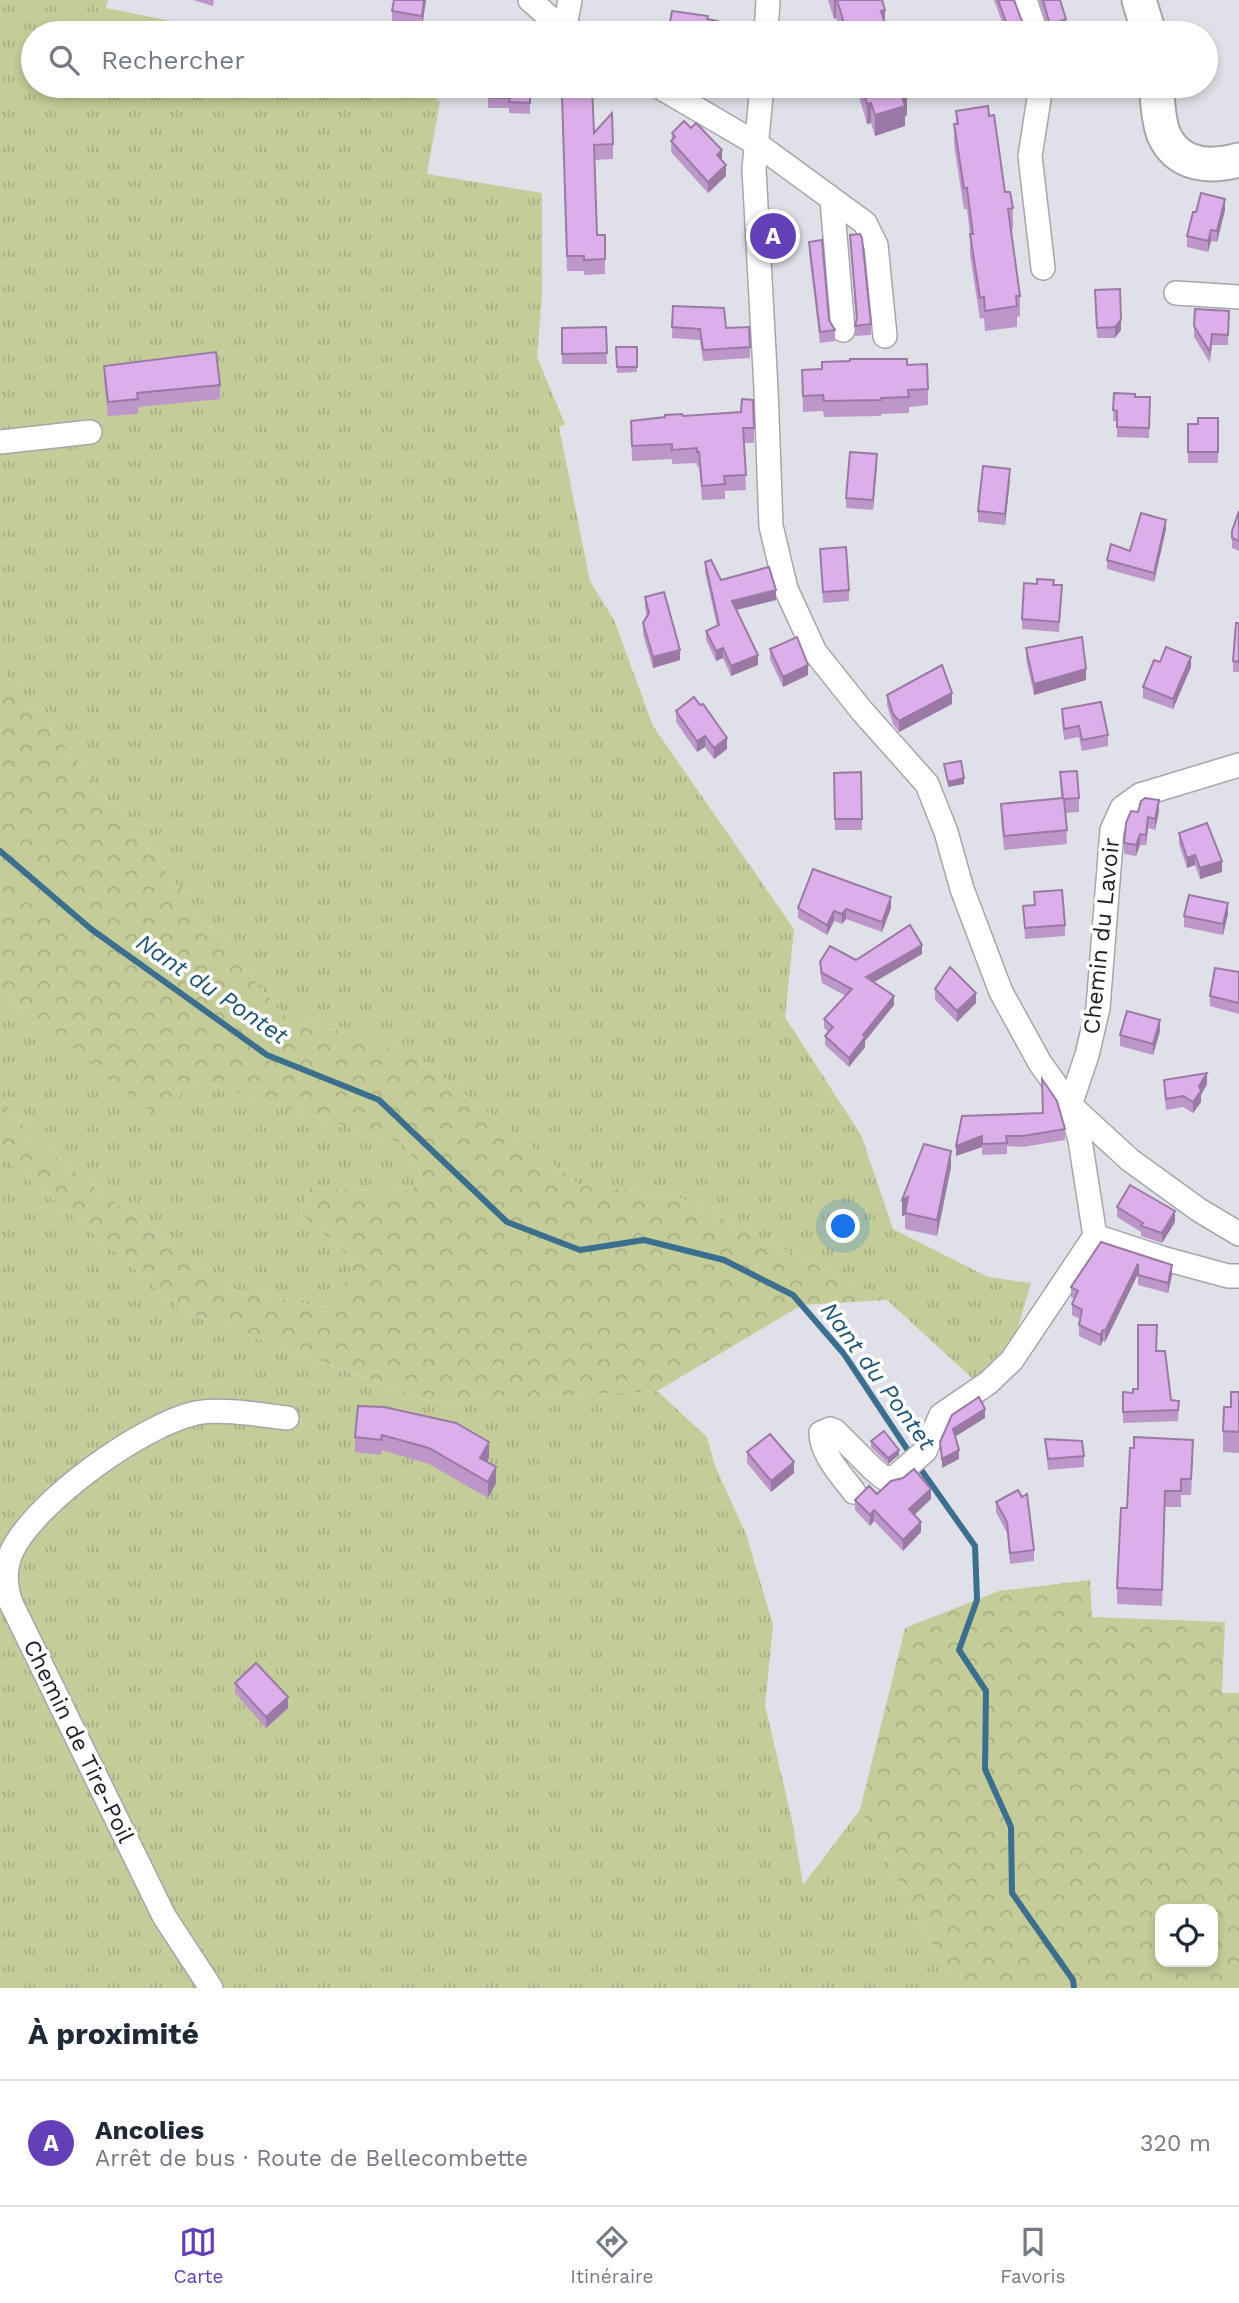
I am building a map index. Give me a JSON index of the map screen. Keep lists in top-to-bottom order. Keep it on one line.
{"streets":{"street":["Chemin du Lavoir","Chemin de Tire-Poil"]},"water":["Nant du Pontet"],"page":{"search":"Rechercher","pins":"A","heading":"À proximité","list":[{"mark":"A","name":"Ancolies","note":"Arrêt de bus · Route de Bellecombette","value":"320 m"}],"nav":["Carte","Itinéraire","Favoris"]}}
